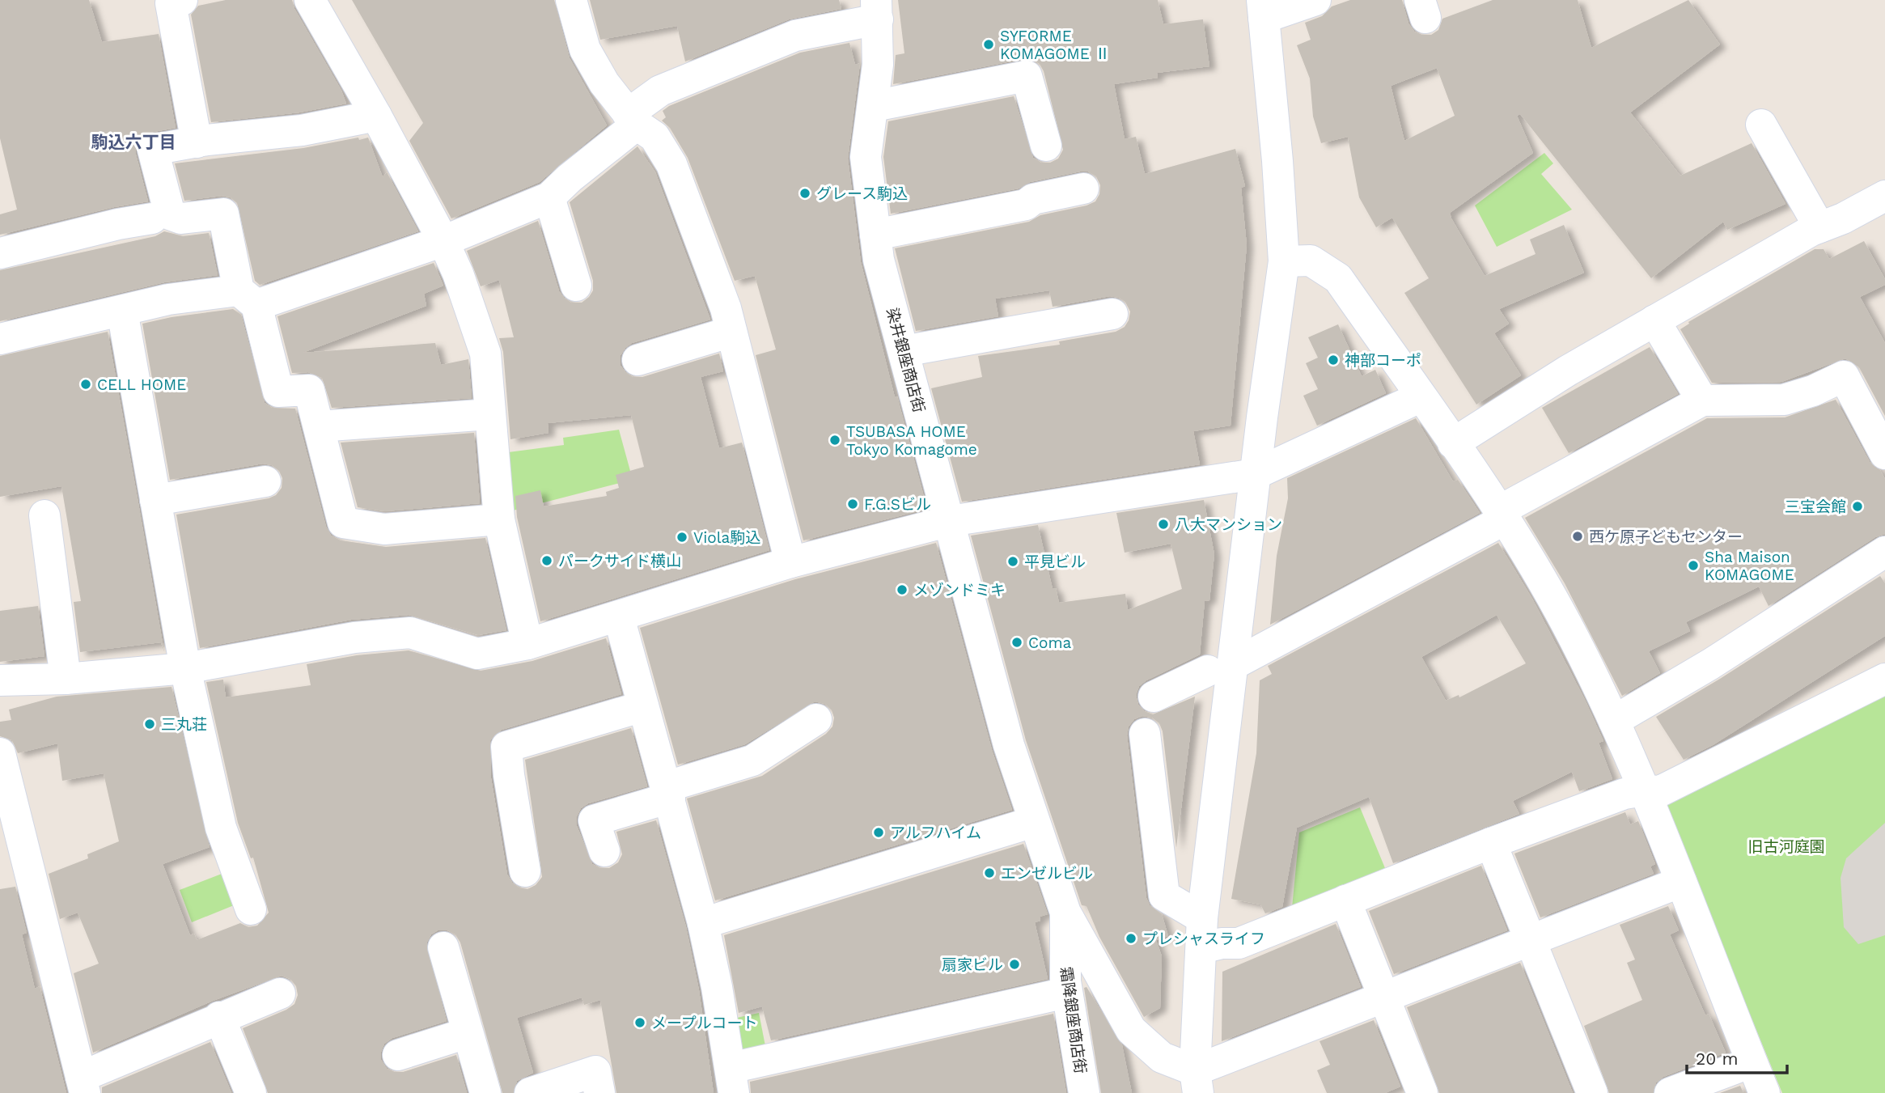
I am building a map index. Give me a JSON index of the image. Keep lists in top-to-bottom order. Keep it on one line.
{"streets":{"street":["染井銀座商店街","霜降銀座商店街"]},"crossings":[["染井銀座商店街","霜降銀座商店街"]],"districts":["駒込六丁目"],"parks":["旧古河庭園"],"places":["SYFORME KOMAGOME Ⅱ","グレース駒込","神部コーポ","CELL HOME","TSUBASA HOME Tokyo Komagome","F.G.Sビル","三宝会館","八大マンション","西ケ原子どもセンター","Viola駒込","パークサイド横山","平見ビル","Sha Maison KOMAGOME","メゾンドミキ","Coma","三丸荘","アルフハイム","エンゼルビル","プレシャスライフ","扇家ビル","メープルコート"],"scale_bar":"20 m"}
